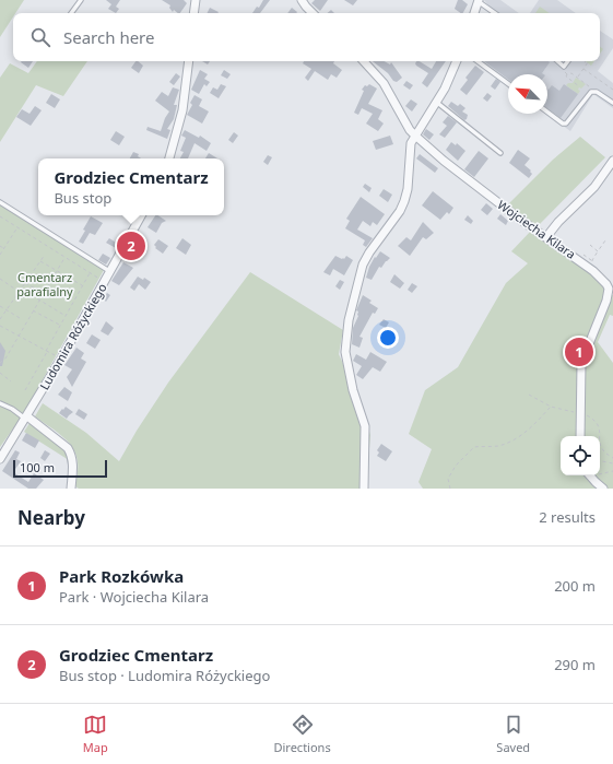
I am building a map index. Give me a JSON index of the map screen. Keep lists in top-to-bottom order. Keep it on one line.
{"streets":{"street":["Wojciecha Kilara","Ludomira Różyckiego"]},"parks":["Cmentarz parafialny"],"scale_bar":"100 m","north":"top left","page":{"search":"Search here","popup":["Grodziec Cmentarz","Bus stop"],"pins":["2","1"],"scale":"100 m","heading":["Nearby","2 results"],"list":[{"mark":"1","name":"Park Rozkówka","note":"Park · Wojciecha Kilara","value":"200 m"},{"mark":"2","name":"Grodziec Cmentarz","note":"Bus stop · Ludomira Różyckiego","value":"290 m"}],"nav":["Map","Directions","Saved"]}}
